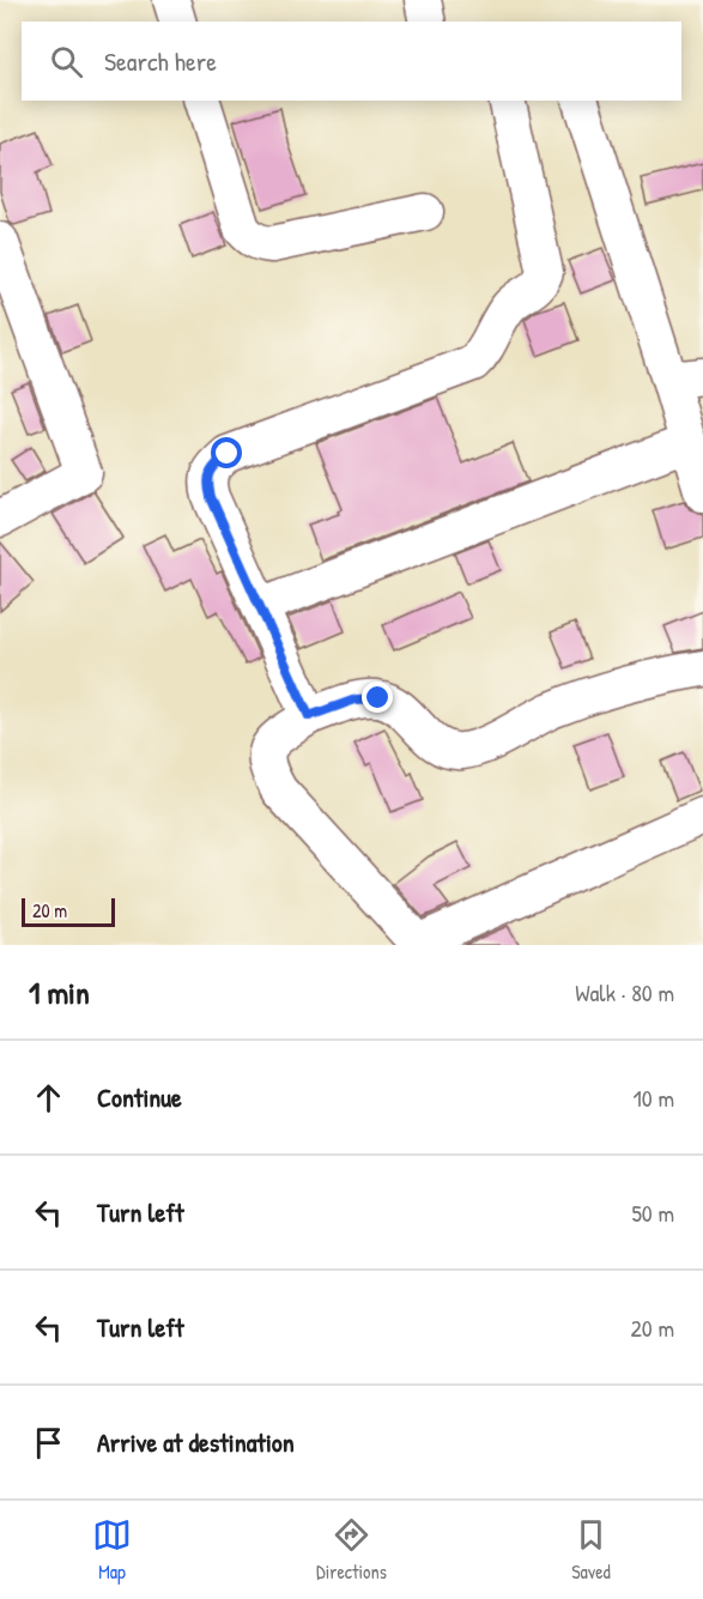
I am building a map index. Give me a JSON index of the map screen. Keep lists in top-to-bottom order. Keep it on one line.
{"scale_bar":"20 m","page":{"search":"Search here","scale":"20 m","heading":["1 min","Walk · 80 m"],"list":[["Continue","10 m"],["Turn left","50 m"],["Turn left","20 m"],"Arrive at destination"],"nav":["Map","Directions","Saved"]}}
